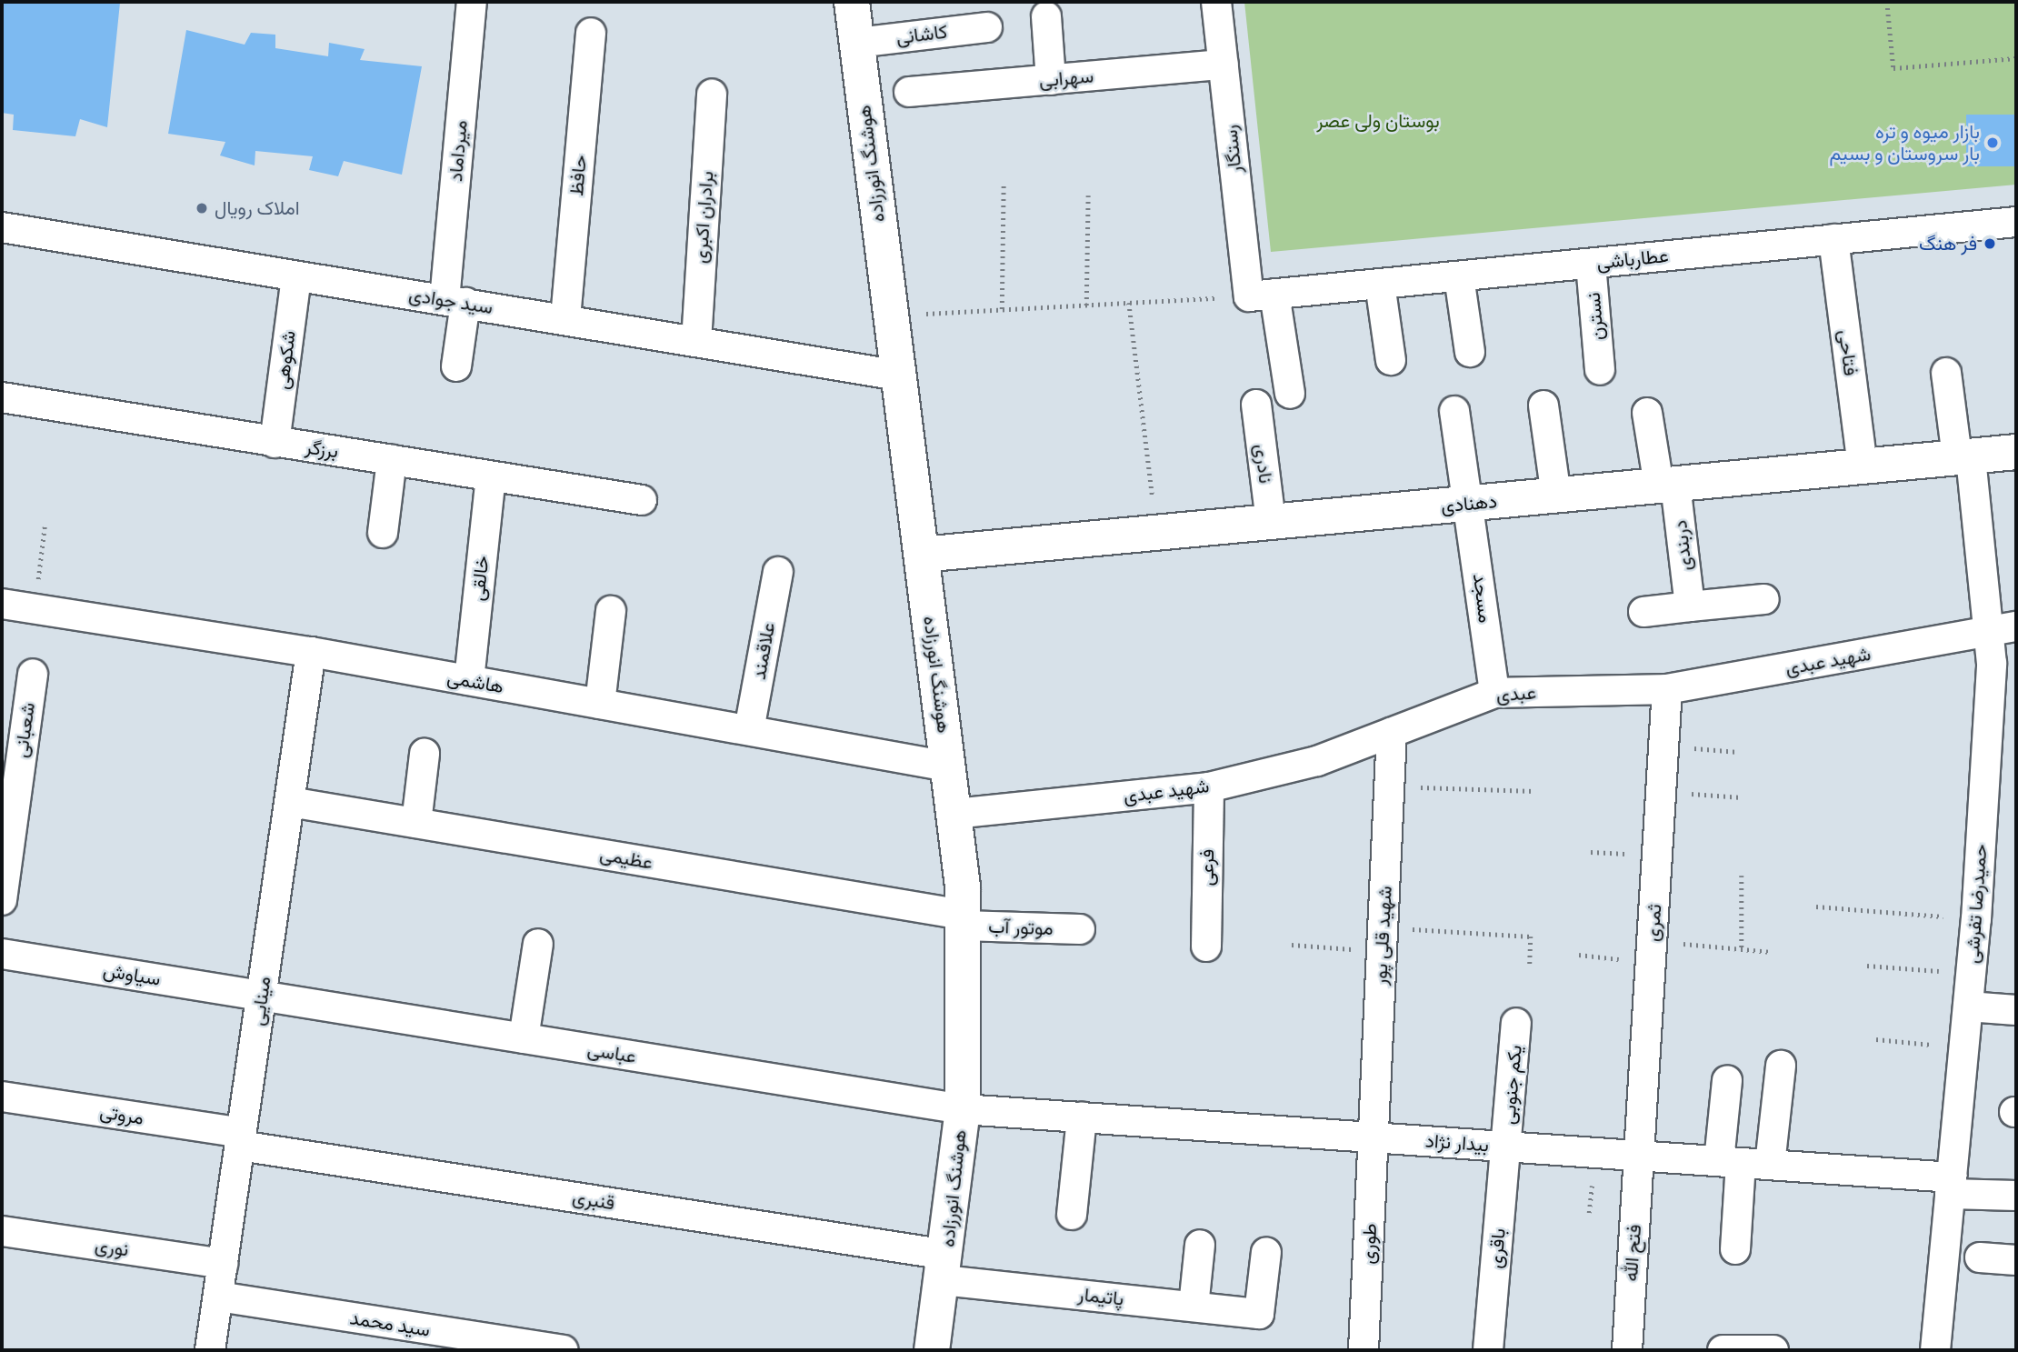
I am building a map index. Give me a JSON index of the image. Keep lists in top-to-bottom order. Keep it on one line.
{"streets":{"main road":["هوشنگ انورزاده","دهنادی"],"street":["کاشانی","سهرابی","رستگار","میرداماد","حافظ","برادران اکبری","عطارباشی","سید جوادی","نسترن","فتاحی","شکوهی","برزگر","نادری","دربندی","خالقی","مسجد","علاقمند","شهید عبدی","هاشمی","عبدی","شعبانی","عظیمی","فرعی","حمیدرضا تفرشی","ثمری","موتور آب","شهید قلی پور","سیاوش","مینایی","عباسی","یکم جنوبی","مروتی","بیدار نژاد","قنبری","طوری","نوری","باقری","فتح الله","پاتیمار","سید محمد"]},"crossings":[["کاشانی","هوشنگ انورزاده"],["سهرابی","رستگار"],["رستگار","عطارباشی"],["میرداماد","سید جوادی"],["هوشنگ انورزاده","سید جوادی"],["هوشنگ انورزاده","دهنادی"],["هوشنگ انورزاده","شهید عبدی"],["هوشنگ انورزاده","هاشمی"],["هوشنگ انورزاده","عظیمی"],["هوشنگ انورزاده","موتور آب"],["هوشنگ انورزاده","عباسی"],["هوشنگ انورزاده","بیدار نژاد"],["هوشنگ انورزاده","قنبری"],["هوشنگ انورزاده","پاتیمار"],["حافظ","سید جوادی"],["برادران اکبری","سید جوادی"],["عطارباشی","نسترن"],["عطارباشی","فتاحی"],["سید جوادی","شکوهی"],["فتاحی","دهنادی"],["شکوهی","برزگر"],["برزگر","خالقی"],["نادری","دهنادی"],["دهنادی","دربندی"],["دهنادی","مسجد"],["دهنادی","حمیدرضا تفرشی"],["خالقی","هاشمی"],["مسجد","عبدی"],["علاقمند","هاشمی"],["شهید عبدی","عبدی"],["شهید عبدی","فرعی"],["شهید عبدی","حمیدرضا تفرشی"],["شهید عبدی","ثمری"],["شهید عبدی","شهید قلی پور"],["هاشمی","مینایی"],["عبدی","ثمری"],["عبدی","شهید قلی پور"],["عظیمی","موتور آب"],["عظیمی","مینایی"],["حمیدرضا تفرشی","بیدار نژاد"],["ثمری","بیدار نژاد"],["ثمری","فتح الله"],["شهید قلی پور","بیدار نژاد"],["شهید قلی پور","طوری"],["سیاوش","مینایی"],["سیاوش","عباسی"],["مینایی","عباسی"],["مینایی","مروتی"],["مینایی","قنبری"],["مینایی","نوری"],["مینایی","سید محمد"],["عباسی","بیدار نژاد"],["یکم جنوبی","بیدار نژاد"],["یکم جنوبی","باقری"],["مروتی","قنبری"],["بیدار نژاد","طوری"],["بیدار نژاد","باقری"],["بیدار نژاد","فتح الله"],["قنبری","پاتیمار"]],"parks":["بوستان ولی عصر"],"places":["بازار میوه و تره بار سروستان و بسیم","املاک رویال","فر هنگ"]}
